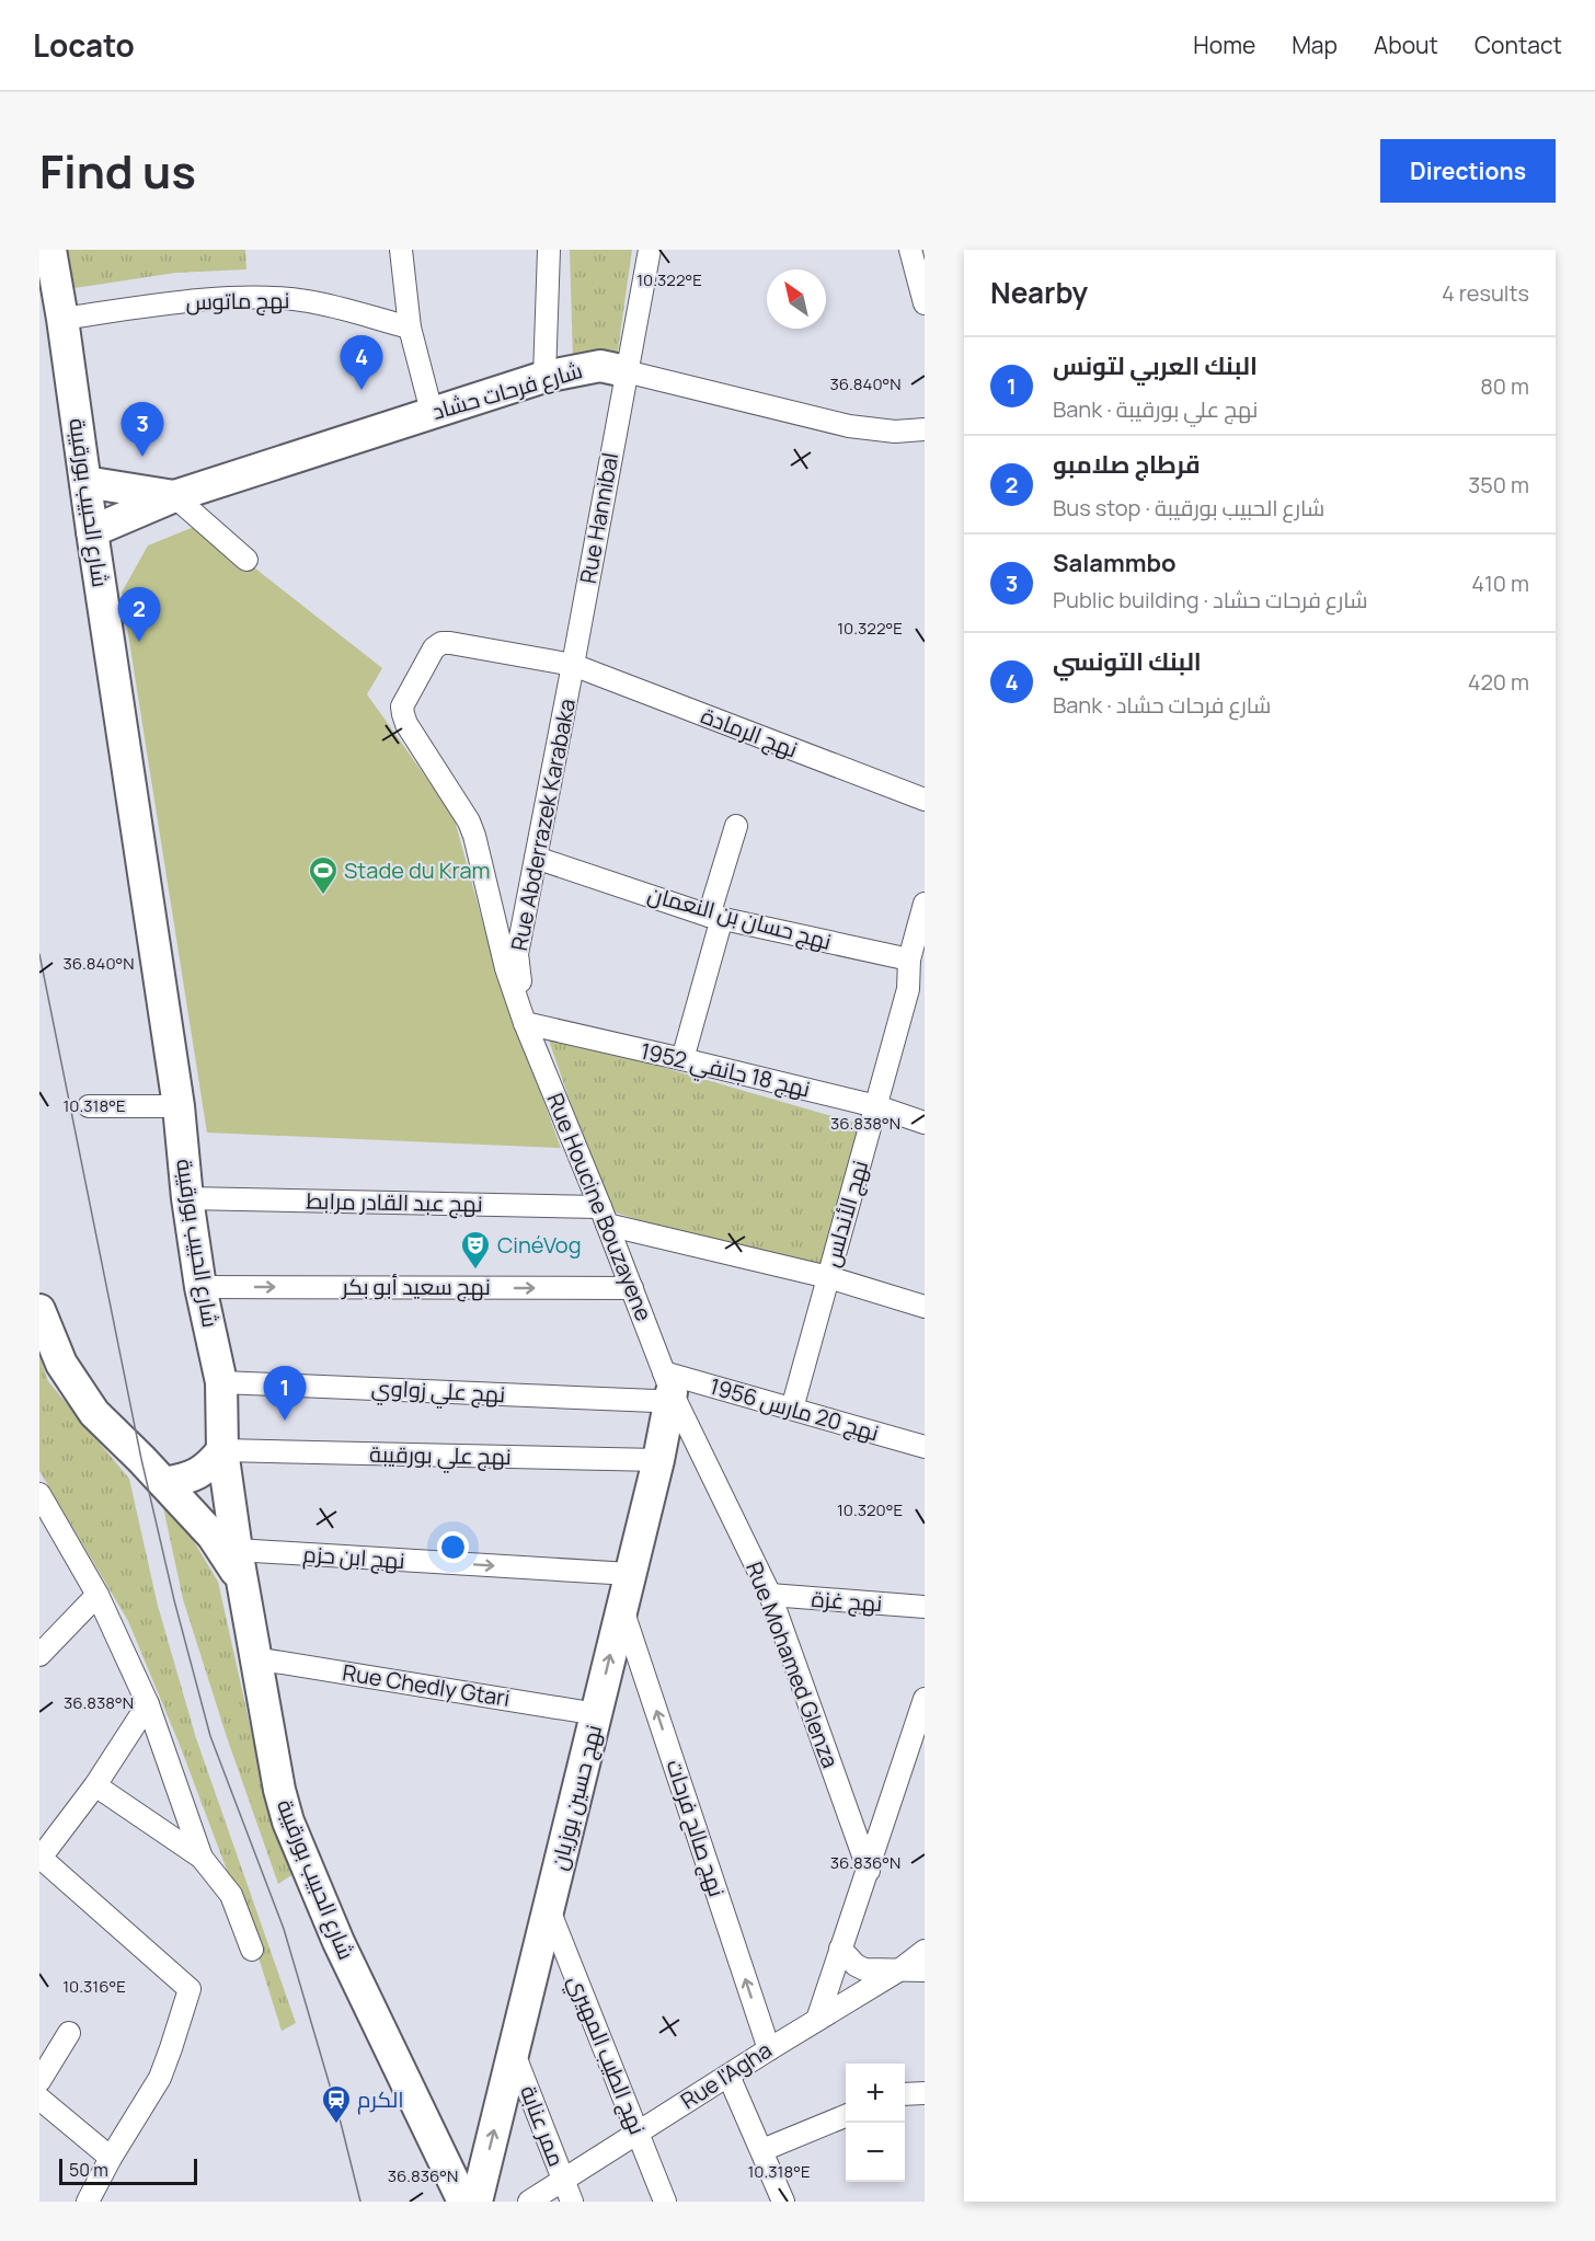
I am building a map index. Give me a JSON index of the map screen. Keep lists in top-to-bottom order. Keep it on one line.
{"streets":{"main road":["شارع فرحات حشاد","شارع الحبيب بورقيبة","نهج حسين بوزيان"],"street":["نهج ماتوس","Rue Hannibal","نهج الرمادة","Rue Abderrazek Karabaka","نهج حسان بن النعمان","نهج 18 جانفي 1952","نهج عبد القادر مرابط","Rue Houcine Bouzayene","نهج الأندلس","نهج سعيد أبو بكر","نهج علي زواوي","نهج 20 مارس 1956","نهج علي بورقيبة","نهج ابن حزم","نهج غزة","Rue Mohamed Glenza","Rue Chedly Gtari","نهج صالح فرحات","نهج الطيب المهيري","Rue l'Agha","ممر عنابة"]},"crossings":[["نهج ماتوس","شارع الحبيب بورقيبة"],["شارع فرحات حشاد","شارع الحبيب بورقيبة"],["شارع فرحات حشاد","Rue Hannibal"],["شارع الحبيب بورقيبة","نهج عبد القادر مرابط"],["شارع الحبيب بورقيبة","نهج سعيد أبو بكر"],["شارع الحبيب بورقيبة","نهج علي زواوي"],["شارع الحبيب بورقيبة","نهج علي بورقيبة"],["شارع الحبيب بورقيبة","نهج ابن حزم"],["شارع الحبيب بورقيبة","Rue Chedly Gtari"],["Rue Hannibal","نهج الرمادة"],["Rue Hannibal","Rue Abderrazek Karabaka"],["نهج الرمادة","Rue Abderrazek Karabaka"],["Rue Abderrazek Karabaka","نهج حسان بن النعمان"],["Rue Abderrazek Karabaka","نهج 18 جانفي 1952"],["Rue Abderrazek Karabaka","Rue Houcine Bouzayene"],["نهج حسان بن النعمان","نهج الأندلس"],["نهج 18 جانفي 1952","Rue Houcine Bouzayene"],["نهج 18 جانفي 1952","نهج الأندلس"],["نهج عبد القادر مرابط","Rue Houcine Bouzayene"],["نهج عبد القادر مرابط","نهج الأندلس"],["Rue Houcine Bouzayene","نهج سعيد أبو بكر"],["Rue Houcine Bouzayene","نهج علي زواوي"],["Rue Houcine Bouzayene","نهج 20 مارس 1956"],["Rue Houcine Bouzayene","Rue Mohamed Glenza"],["Rue Houcine Bouzayene","نهج حسين بوزيان"],["نهج الأندلس","نهج 20 مارس 1956"],["نهج علي زواوي","نهج 20 مارس 1956"],["نهج علي زواوي","Rue Mohamed Glenza"],["نهج علي زواوي","نهج حسين بوزيان"],["نهج 20 مارس 1956","Rue Mohamed Glenza"],["نهج 20 مارس 1956","نهج حسين بوزيان"],["نهج علي بورقيبة","نهج حسين بوزيان"],["نهج ابن حزم","نهج حسين بوزيان"],["نهج غزة","Rue Mohamed Glenza"],["Rue Mohamed Glenza","نهج حسين بوزيان"],["Rue Chedly Gtari","نهج حسين بوزيان"],["نهج حسين بوزيان","نهج صالح فرحات"],["نهج حسين بوزيان","نهج الطيب المهيري"],["نهج حسين بوزيان","ممر عنابة"],["نهج صالح فرحات","Rue l'Agha"],["نهج الطيب المهيري","Rue l'Agha"],["Rue l'Agha","ممر عنابة"]],"one_way":["نهج سعيد أبو بكر","نهج ابن حزم","نهج صالح فرحات"],"places":{"sports":["Stade du Kram"],"theatre":["CinéVog"],"station":["الكرم"]},"scale_bar":"50 m","north":"top left","page":{"header":"Locato","nav":["Home","Map","About","Contact"],"title":"Find us","buttons":"Directions","heading":["Nearby","4 results"],"pins":["4","3","2","1"],"list":[{"mark":"1","name":"البنك العربي لتونس","note":"Bank · نهج علي بورقيبة","value":"80 m"},{"mark":"2","name":"قرطاج صلامبو","note":"Bus stop · شارع الحبيب بورقيبة","value":"350 m"},{"mark":"3","name":"Salammbo","note":"Public building · شارع فرحات حشاد","value":"410 m"},{"mark":"4","name":"البنك التونسي","note":"Bank · شارع فرحات حشاد","value":"420 m"}],"map_buttons":["+","−"],"scale":"50 m"},"coordinates":["10.322°E","36.840°N","10.318°E","36.838°N","10.320°E","36.836°N","10.316°E"]}
